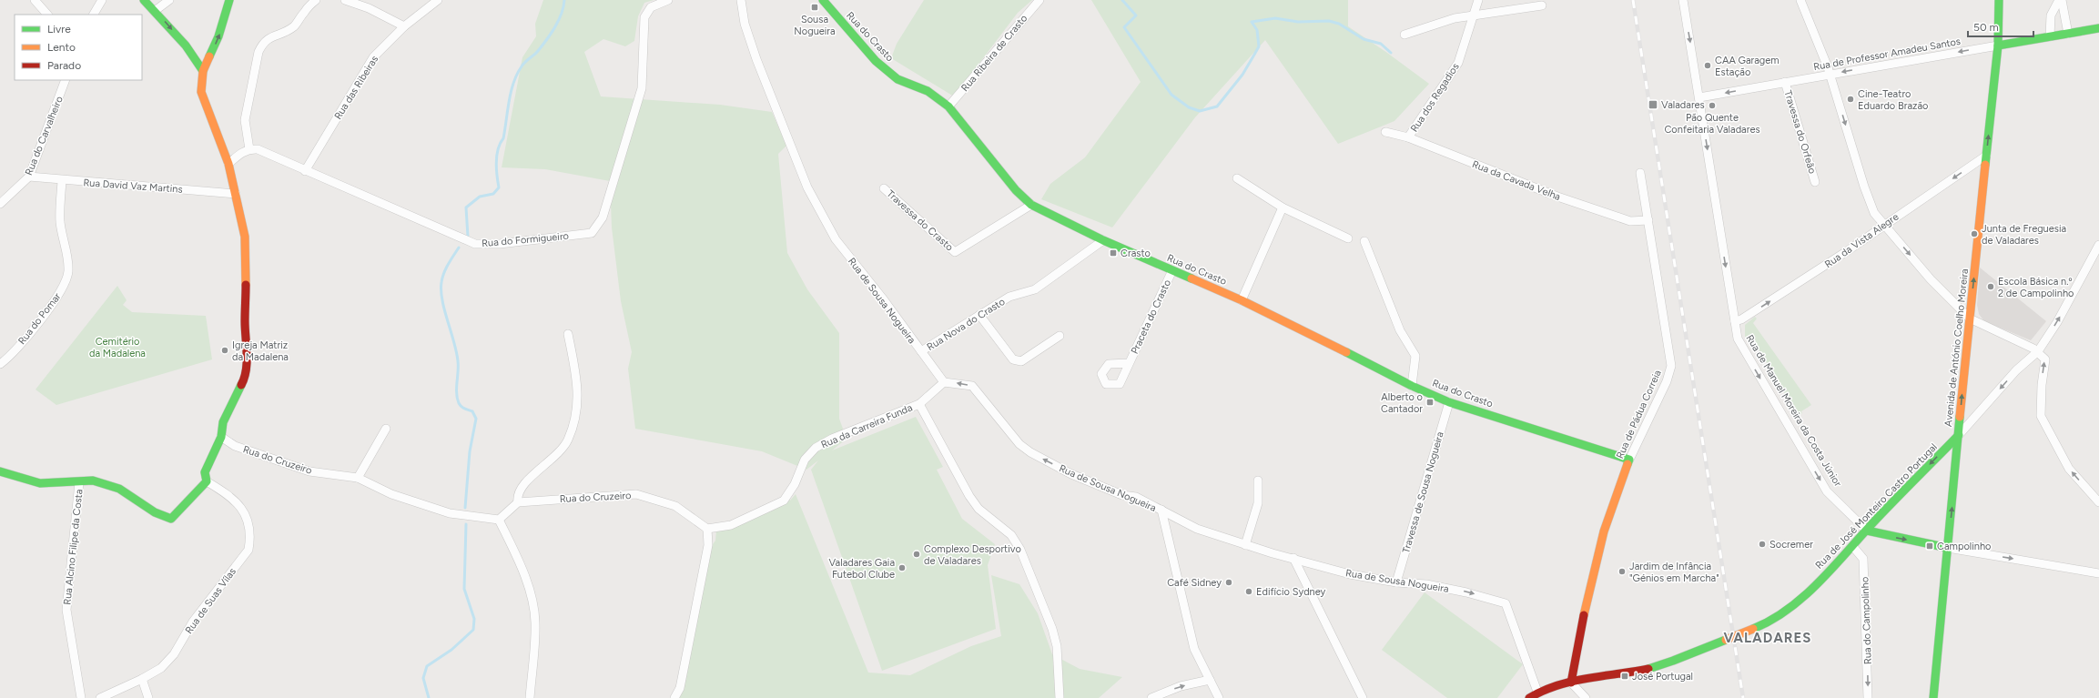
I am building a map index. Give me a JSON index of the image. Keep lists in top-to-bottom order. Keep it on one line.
{"streets":{"street":["Rua do Crasto","Rua Ribeira de Crasto","Rua de Professor Amadeu Santos","Rua das Ribeiras","Rua dos Regadios","Travessa do Orfeão","Rua do Carvalheiro","Rua da Cavada Velha","Rua David Vaz Martins","Travessa do Crasto","Rua do Formigueiro","Rua da Vista Alegre","Rua de Sousa Nogueira","Praceta do Crasto","Rua do Pomar","Rua Nova do Crasto","Avenida de António Coelho Moreira","Rua de Manuel Moreira da Costa Júnior","Rua de Pádua Correia","Rua da Carreira Funda","Rua do Cruzeiro","Travessa de Sousa Nogueira","Rua de José Monteiro Castro Portugal","Rua Alcino Filipe da Costa","Rua de Suas Vílas","Rua do Campolinho"]},"crossings":[["Rua do Crasto","Rua Ribeira de Crasto"],["Rua do Crasto","Travessa do Crasto"],["Rua do Crasto","Praceta do Crasto"],["Rua do Crasto","Rua Nova do Crasto"],["Rua do Crasto","Rua de Pádua Correia"],["Rua do Crasto","Travessa de Sousa Nogueira"],["Rua de Professor Amadeu Santos","Travessa do Orfeão"],["Rua de Professor Amadeu Santos","Avenida de António Coelho Moreira"],["Rua de Professor Amadeu Santos","Rua de Manuel Moreira da Costa Júnior"],["Rua das Ribeiras","Rua do Formigueiro"],["Rua dos Regadios","Rua da Cavada Velha"],["Rua do Carvalheiro","Rua David Vaz Martins"],["Rua da Cavada Velha","Rua de Pádua Correia"],["Rua David Vaz Martins","Rua do Pomar"],["Rua da Vista Alegre","Avenida de António Coelho Moreira"],["Rua da Vista Alegre","Rua de Manuel Moreira da Costa Júnior"],["Rua de Sousa Nogueira","Rua Nova do Crasto"],["Rua de Sousa Nogueira","Rua da Carreira Funda"],["Rua de Sousa Nogueira","Travessa de Sousa Nogueira"],["Rua de Sousa Nogueira","Rua de José Monteiro Castro Portugal"],["Avenida de António Coelho Moreira","Rua de Manuel Moreira da Costa Júnior"],["Avenida de António Coelho Moreira","Rua de José Monteiro Castro Portugal"],["Rua de Manuel Moreira da Costa Júnior","Rua de José Monteiro Castro Portugal"],["Rua de Pádua Correia","Rua de José Monteiro Castro Portugal"],["Rua da Carreira Funda","Rua do Cruzeiro"],["Rua de José Monteiro Castro Portugal","Rua do Campolinho"]],"one_way":["Rua de Professor Amadeu Santos","Avenida de António Coelho Moreira","Rua de Manuel Moreira da Costa Júnior","Rua do Campolinho"],"districts":["VALADARES"],"parks":["Cemitério da Madalena"],"places":{"transit":["Sousa Nogueira","Valadares","Crasto","Alberto o Cantador","Campolinho","José Portugal"],"other":["CAA Garagem Estação","Cine-Teatro Eduardo Brazão","Pão Quente Confeitaria Valadares","Junta de Freguesia de Valadares","Escola Básica n.º 2 de Campolinho","Igreja Matriz da Madalena","Socremer","Complexo Desportivo de Valadares","Valadares Gaia Futebol Clube","Jardim de Infância \"Génios em Marcha\"","Café Sidney","Edifício Sydney"]},"legend":["Livre","Lento","Parado"],"scale_bar":"50 m"}
